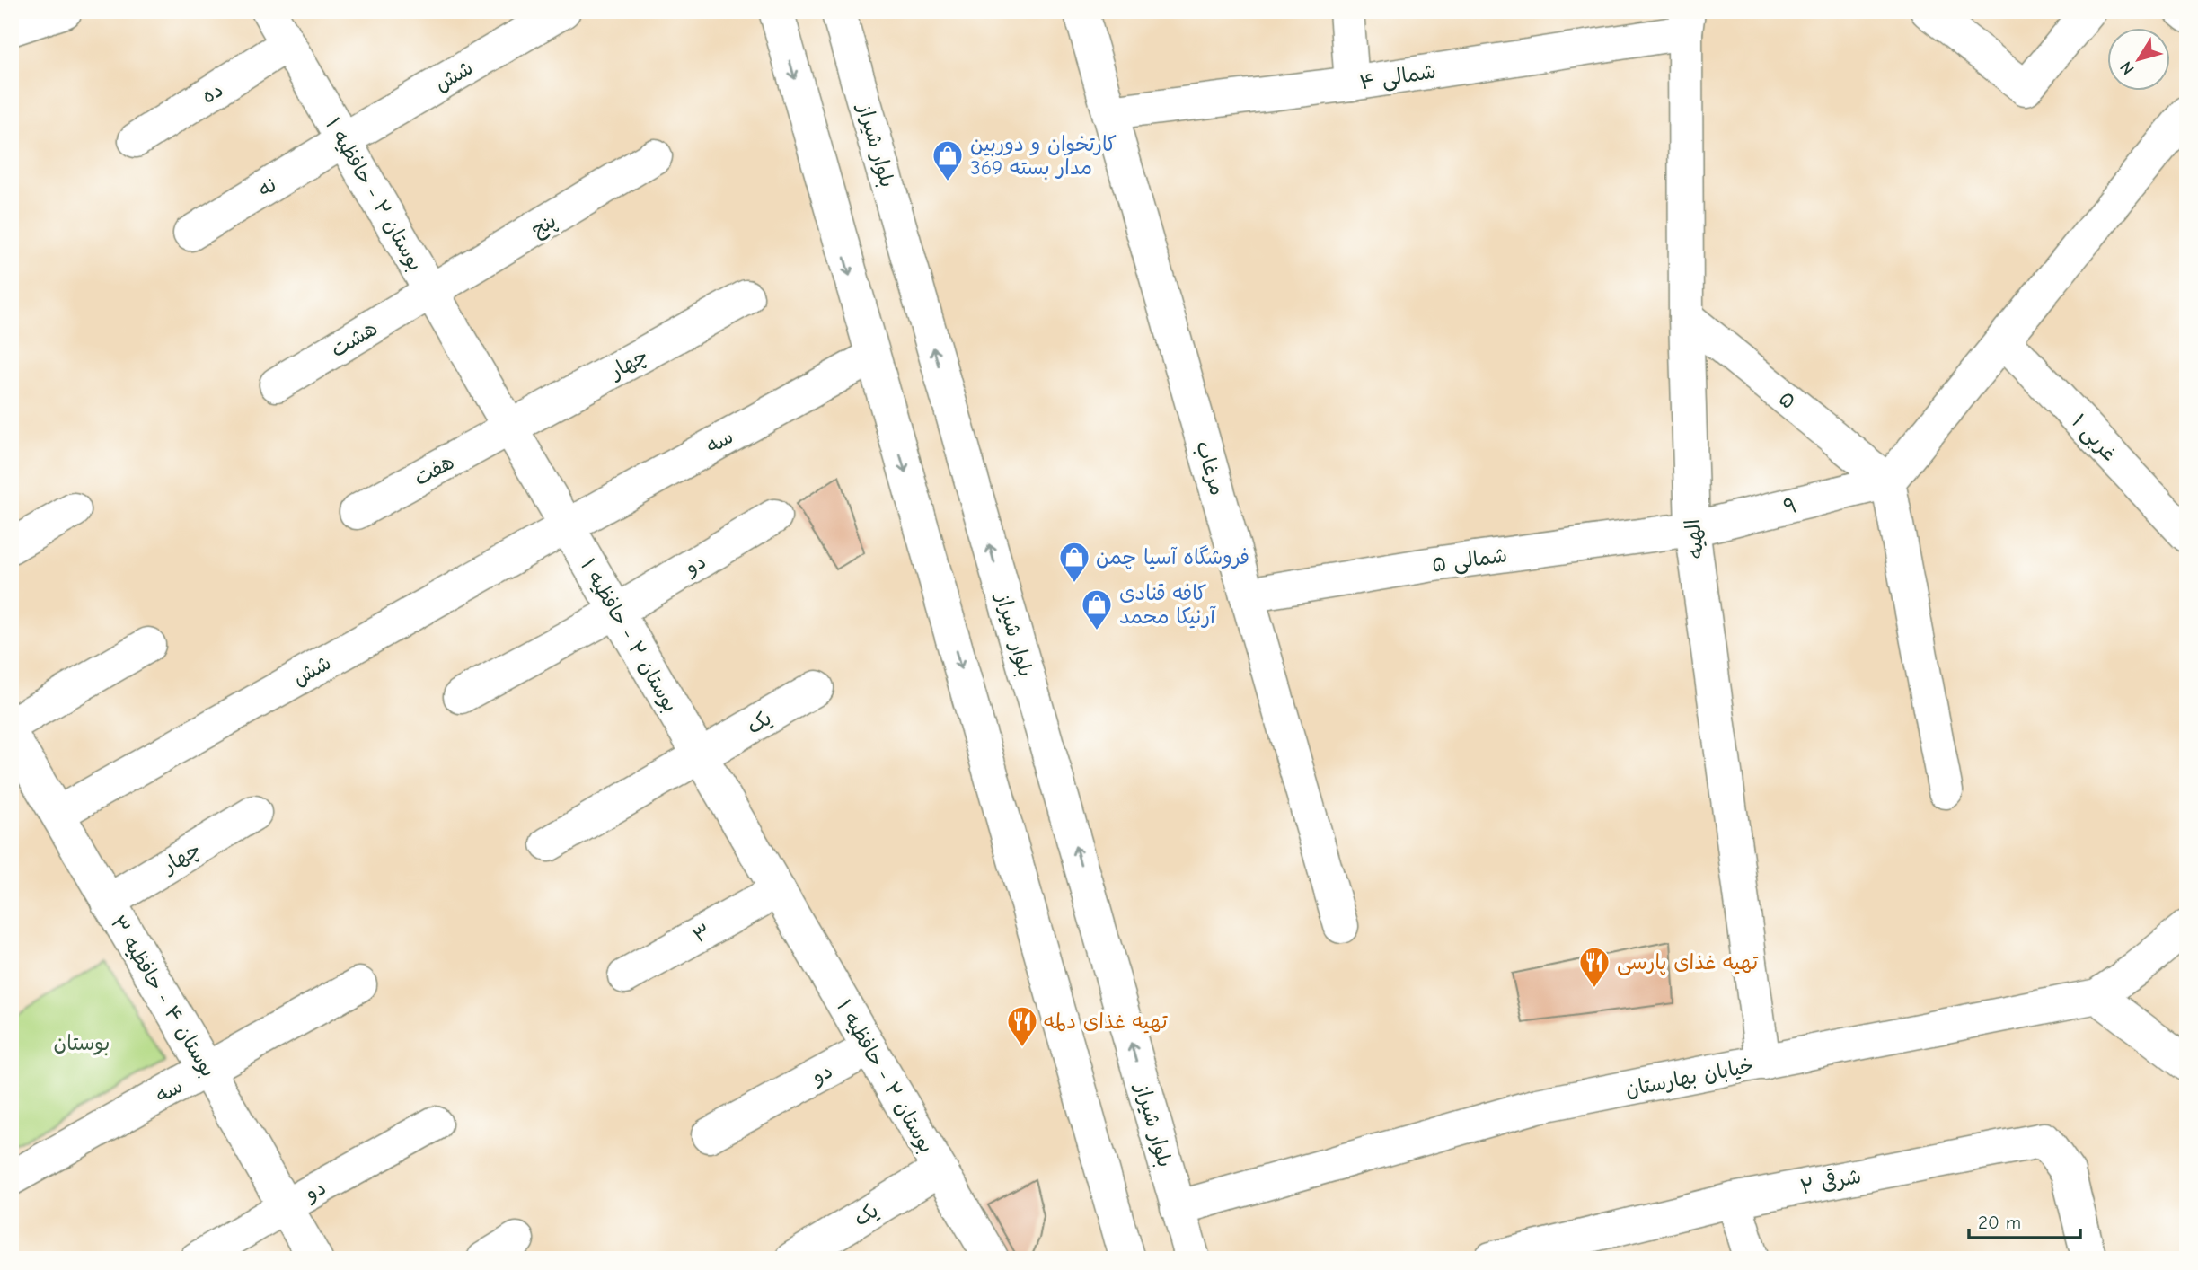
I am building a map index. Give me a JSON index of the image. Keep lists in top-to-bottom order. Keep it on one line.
{"streets":{"street":["شش","۴ شمالی","ده","بلوار شیراز","نه","بوستان ۲ - حافظیه ۱","پنج","هشت","چهار","۵","۱ غربی","سه","مرغاب","هفت","۹","الهیه","۵ شمالی","دو","یک","۳","بوستان ۴ - حافظیه ۳","خیابان بهارستان","۲ شرقی"]},"crossings":[["شش","نه"],["شش","بوستان ۲ - حافظیه ۱"],["شش","سه"],["شش","بوستان ۴ - حافظیه ۳"],["۴ شمالی","مرغاب"],["۴ شمالی","الهیه"],["ده","بوستان ۲ - حافظیه ۱"],["بلوار شیراز","خیابان بهارستان"],["نه","بوستان ۲ - حافظیه ۱"],["بوستان ۲ - حافظیه ۱","پنج"],["بوستان ۲ - حافظیه ۱","هشت"],["بوستان ۲ - حافظیه ۱","چهار"],["بوستان ۲ - حافظیه ۱","سه"],["بوستان ۲ - حافظیه ۱","هفت"],["بوستان ۲ - حافظیه ۱","دو"],["بوستان ۲ - حافظیه ۱","یک"],["بوستان ۲ - حافظیه ۱","۳"],["پنج","هشت"],["چهار","هفت"],["چهار","بوستان ۴ - حافظیه ۳"],["۵","۹"],["۵","الهیه"],["سه","بوستان ۴ - حافظیه ۳"],["مرغاب","۵ شمالی"],["۹","الهیه"],["۹","۵ شمالی"],["الهیه","۵ شمالی"],["الهیه","خیابان بهارستان"],["دو","بوستان ۴ - حافظیه ۳"]],"parks":["بوستان"],"places":{"shop":["کارتخوان و دوربین مدار بسته 369","فروشگاه آسیا چمن","کافه قنادی آرنیکا محمد"],"restaurant":["تهیه غذای پارسی","تهیه غذای دلمه"]},"scale_bar":"20 m","north":"bottom left"}
